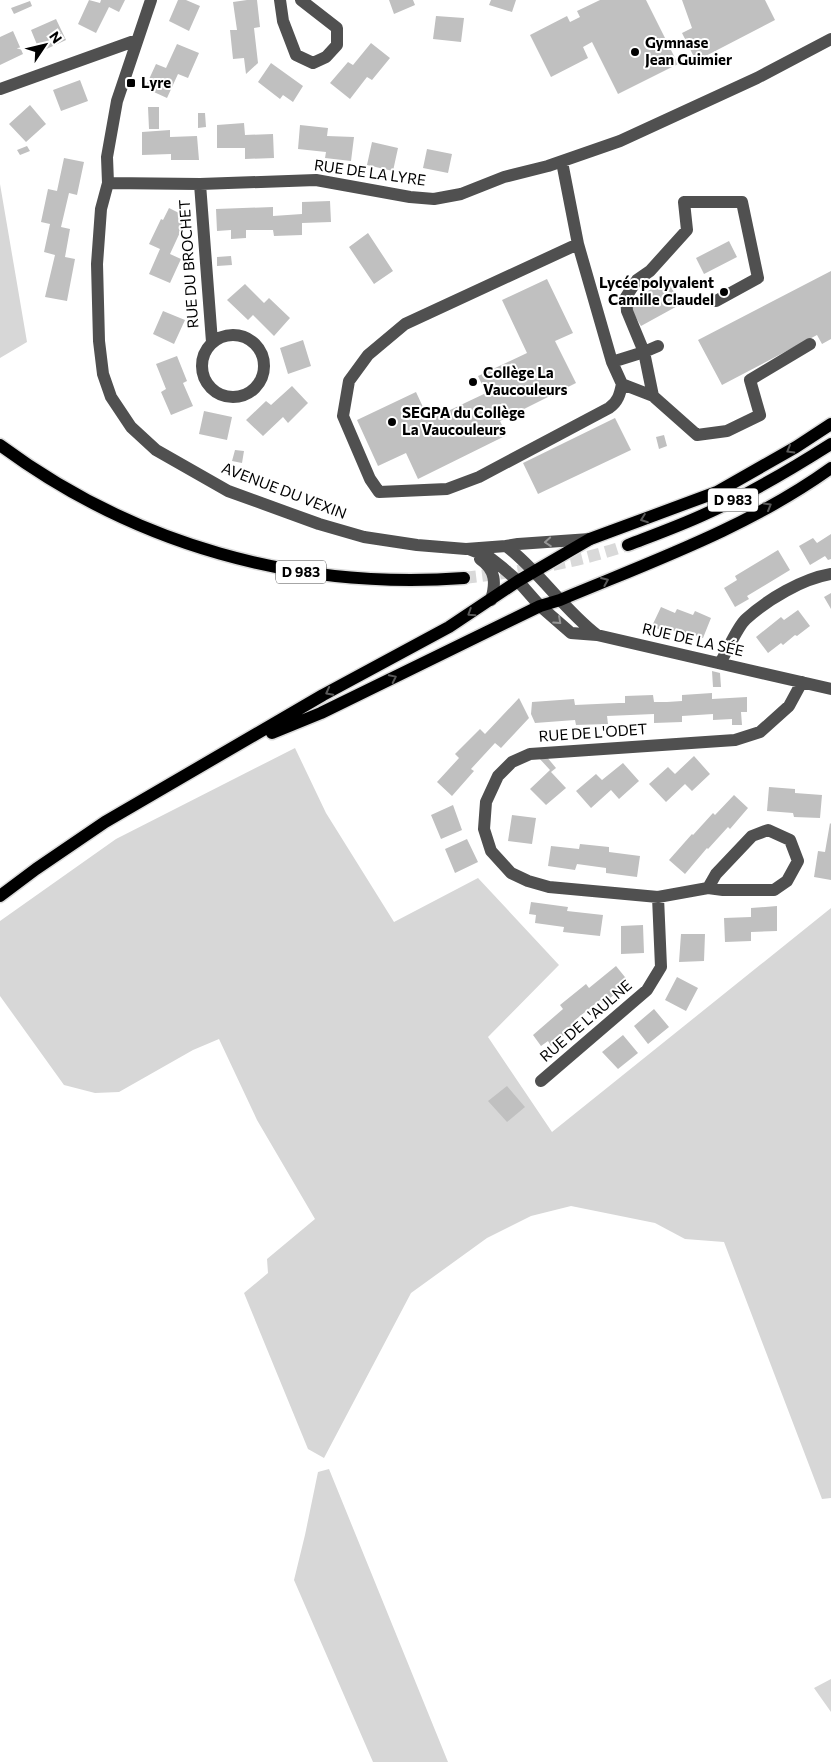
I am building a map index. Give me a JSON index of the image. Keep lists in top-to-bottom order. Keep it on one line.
{"streets":{"main road":["D 983"],"street":["RUE DE LA LYRE","RUE DU BROCHET","AVENUE DU VEXIN","RUE DE LA SÉE","RUE DE L'ODET","RUE DE L'AULNE"]},"crossings":[["RUE DE LA LYRE","RUE DU BROCHET"],["RUE DE LA LYRE","AVENUE DU VEXIN"],["RUE DE LA SÉE","RUE DE L'ODET"],["RUE DE L'ODET","RUE DE L'AULNE"]],"places":{"other":["Gymnase Jean Guimier","Lycée polyvalent Camille Claudel","Collège La Vaucouleurs","SEGPA du Collège La Vaucouleurs"],"transit":["Lyre"]},"north":"top right"}
